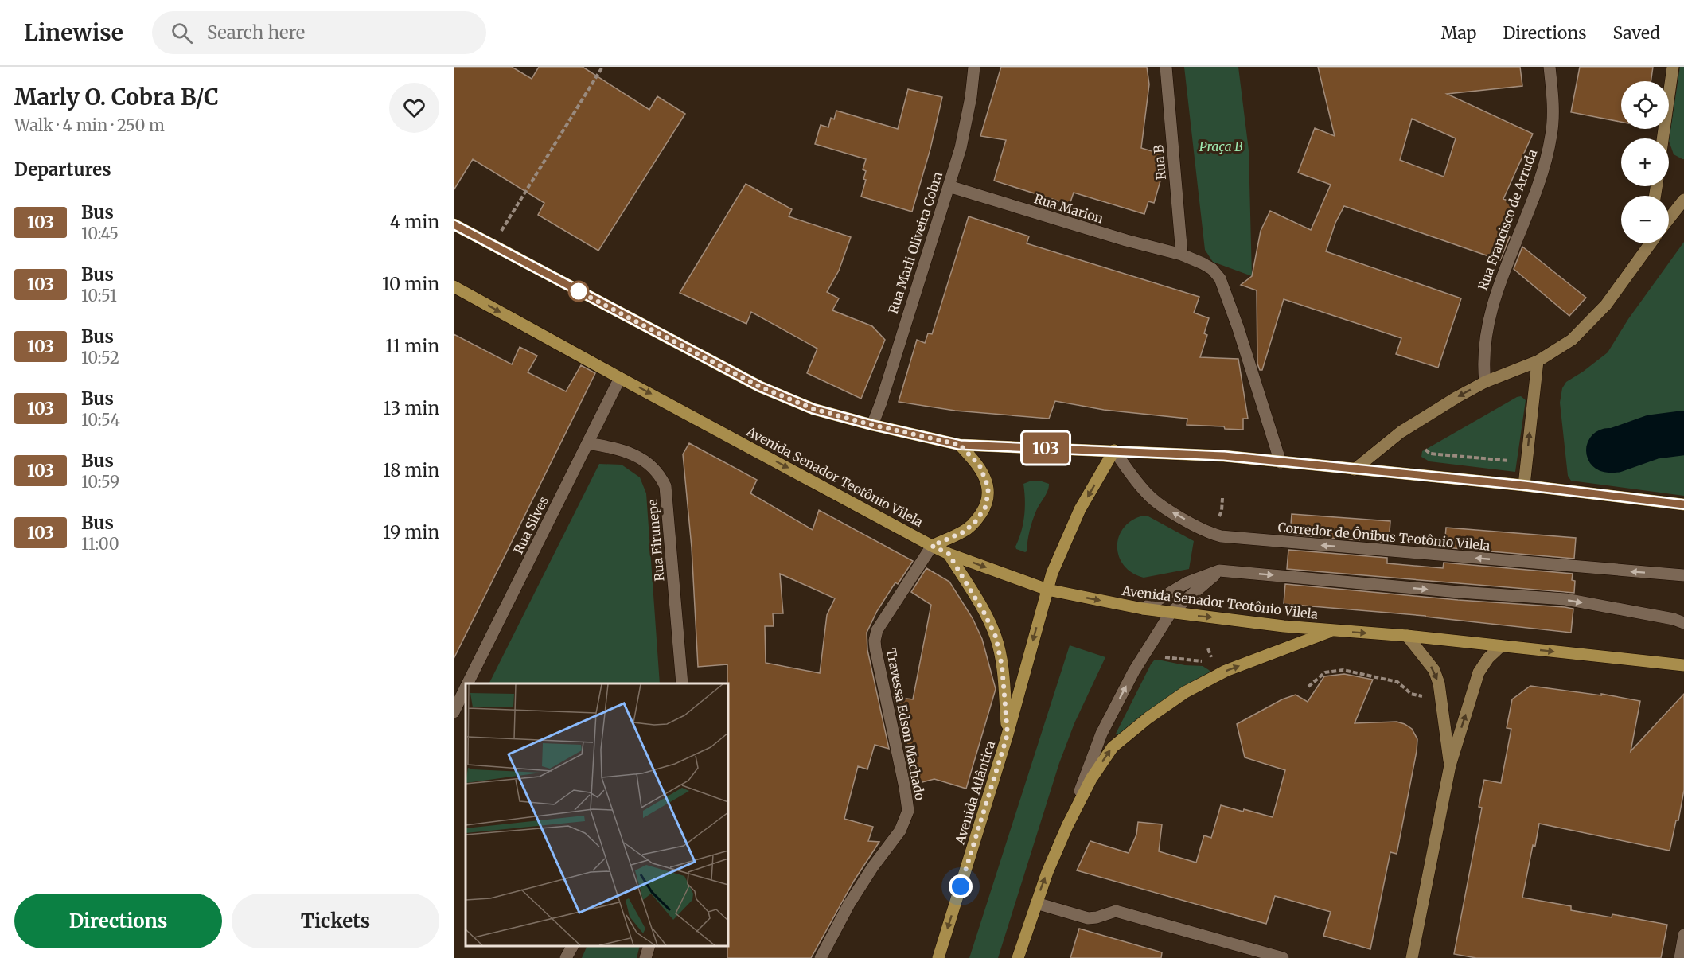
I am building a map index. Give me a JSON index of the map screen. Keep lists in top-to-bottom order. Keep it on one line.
{"streets":{"main road":["Avenida Senador Teotônio Vilela","Avenida Atlântica"],"street":["Rua B","Rua Marion","Rua Francisco de Arruda","Rua Marli Oliveira Cobra","Rua Silves","Corredor de Ônibus Teotônio Vilela","Rua Eirunepe","Travessa Edson Machado"]},"crossings":[["Rua B","Rua Marion"],["Rua Marion","Rua Marli Oliveira Cobra"],["Avenida Senador Teotônio Vilela","Rua Silves"],["Avenida Senador Teotônio Vilela","Travessa Edson Machado"],["Avenida Senador Teotônio Vilela","Avenida Atlântica"],["Rua Silves","Rua Eirunepe"],["Corredor de Ônibus Teotônio Vilela","Avenida Atlântica"]],"one_way":["Avenida Atlântica"],"parks":["Praça B"],"lines":["bus line 103"],"page":{"header":"Linewise","search":"Search here","nav":["Map","Directions","Saved"],"heading":[["Marly O. Cobra B/C","Walk · 4 min · 250 m"],"Departures"],"on_map":"103","map_buttons":["+","−"],"list":[{"mark":"103","name":"Bus","note":"10:45","value":"4 min"},{"mark":"103","name":"Bus","note":"10:51","value":"10 min"},{"mark":"103","name":"Bus","note":"10:52","value":"11 min"},{"mark":"103","name":"Bus","note":"10:54","value":"13 min"},{"mark":"103","name":"Bus","note":"10:59","value":"18 min"},{"mark":"103","name":"Bus","note":"11:00","value":"19 min"}],"buttons":["Directions","Tickets"]}}
